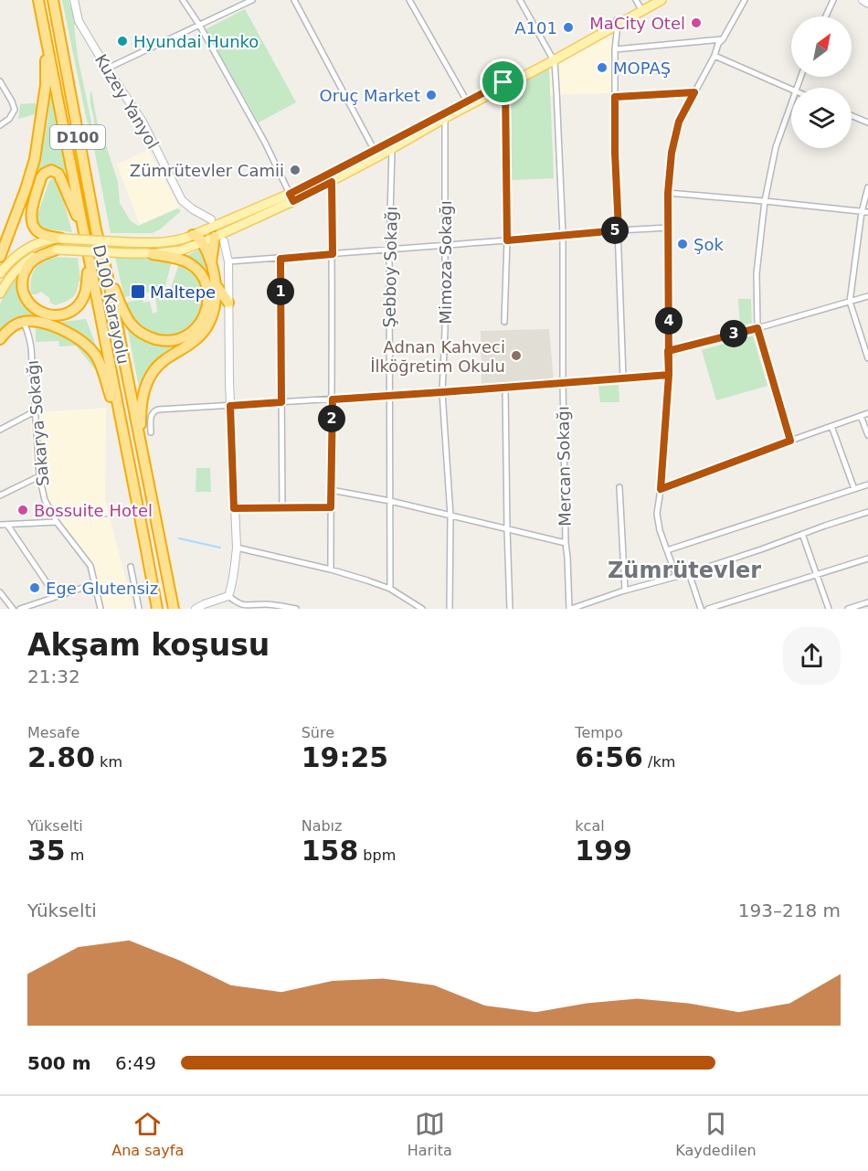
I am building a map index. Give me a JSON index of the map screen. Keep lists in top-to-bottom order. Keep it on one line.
{"streets":{"highway":["D100","D100 Karayolu"],"main road":["Kuzey Yanyol"],"street":["Mimoza Sokağı","Şebboy Sokağı","Sakarya Sokağı","Mercan Sokağı"]},"districts":["Zümrütevler"],"places":{"other":["MaCity Otel","A101","Hyundai Hunko","MOPAŞ","Oruç Market","Zümrütevler Camii","Şok","Adnan Kahveci İlköğretim Okulu","Bossuite Hotel","Ege Glutensiz"],"transit":["Maltepe"]},"north":"top right","page":{"pins":["5","1","4","3","2"],"heading":["Akşam koşusu","21:32"],"stats":[["Mesafe","2.80 km"],["Süre","19:25"],["Tempo","6:56 /km"],["Yükselti","35 m"],["Nabız","158 bpm"],["kcal","199"]],"chart":["Yükselti","193–218 m"],"list":[{"name":"500 m","note":"6:49"}],"tabs":["Ana sayfa","Harita","Kaydedilen"]}}
